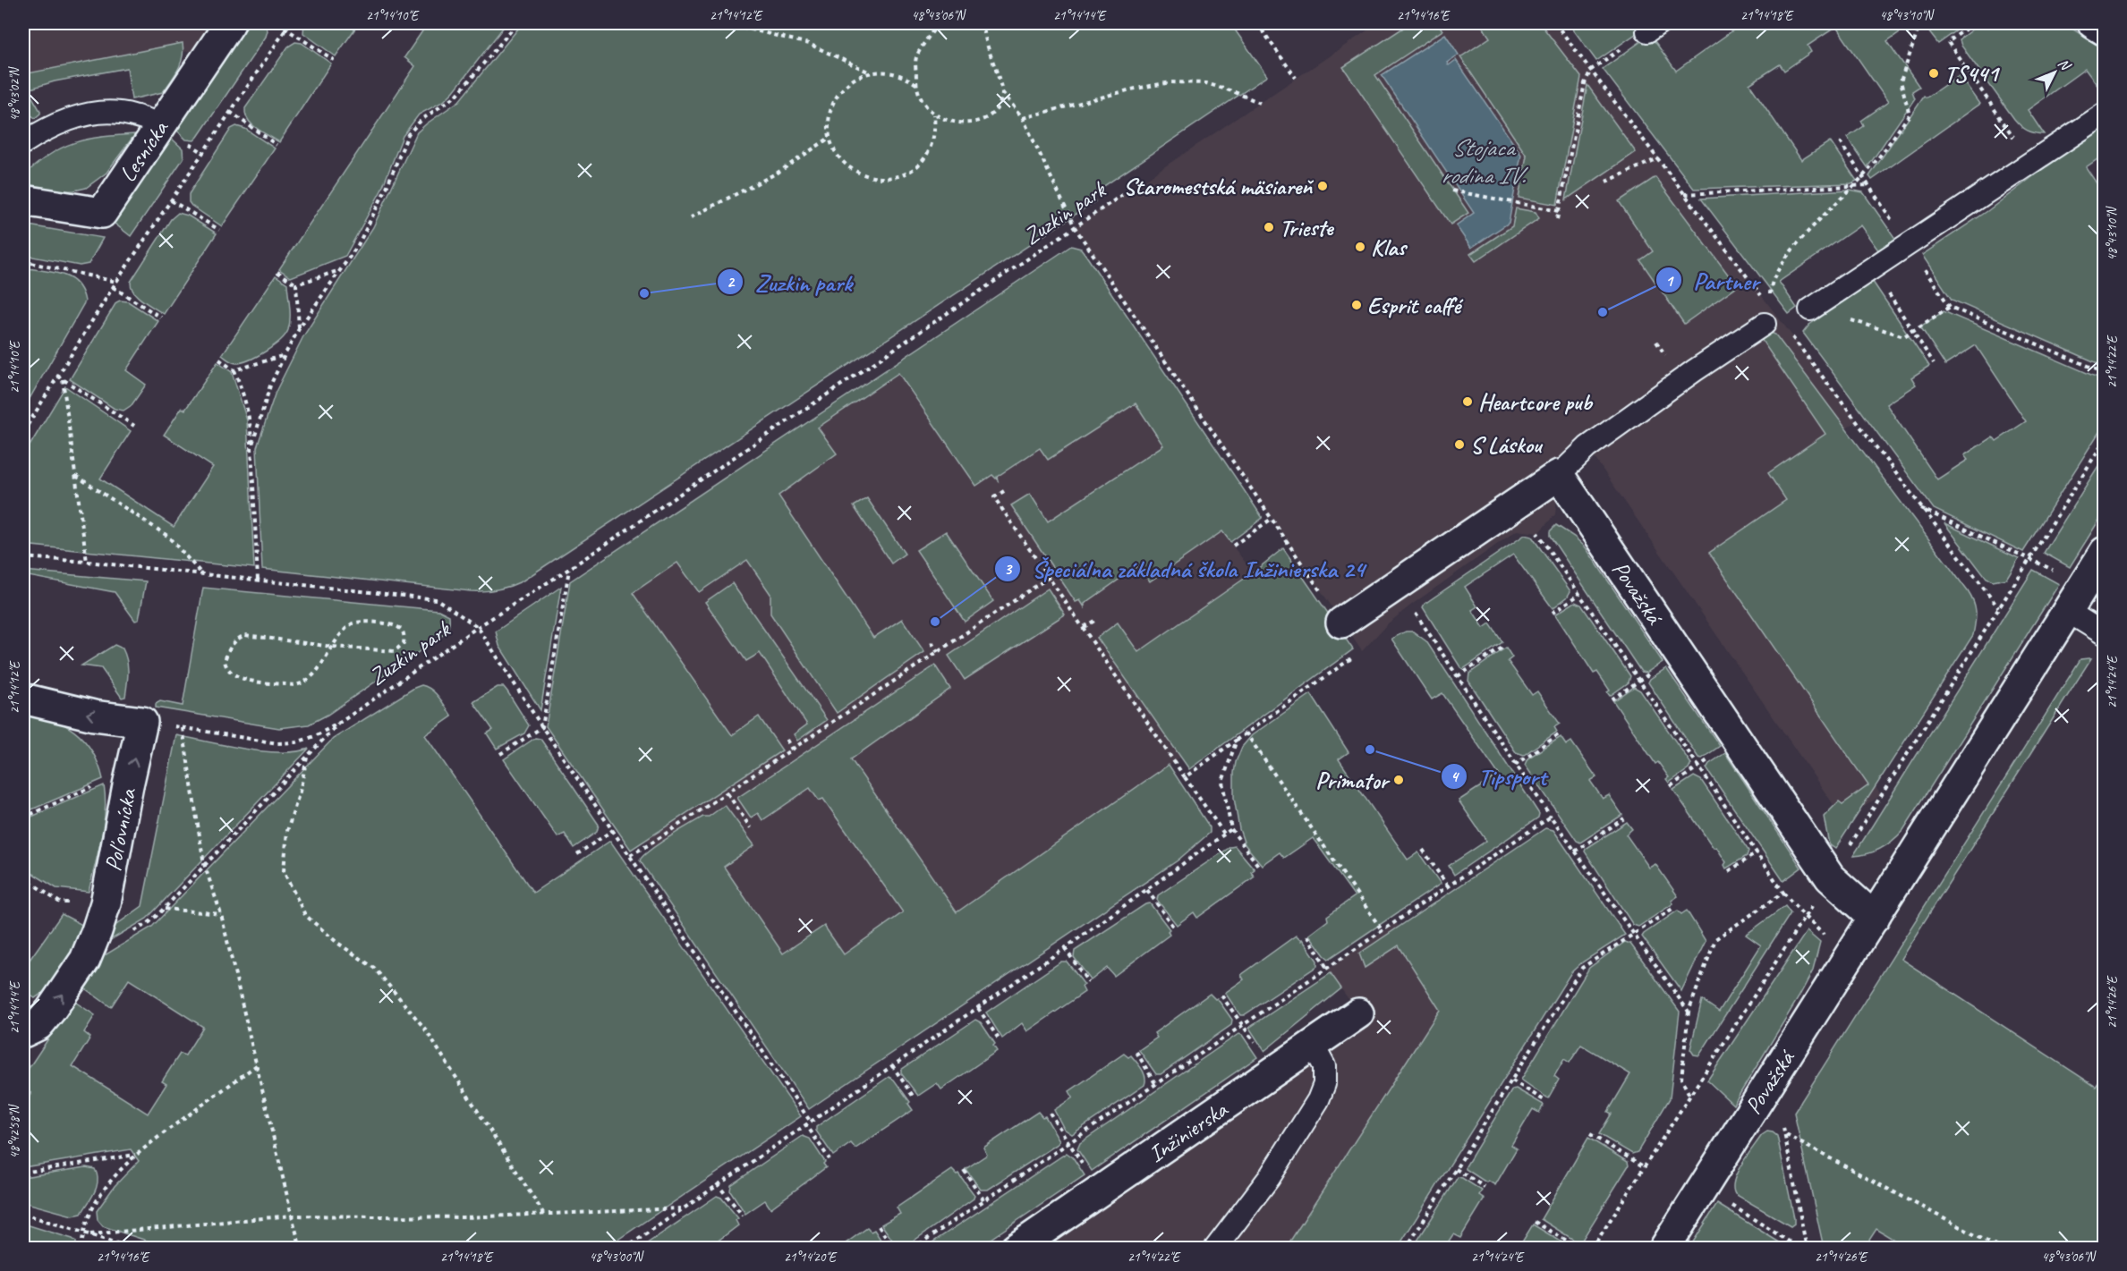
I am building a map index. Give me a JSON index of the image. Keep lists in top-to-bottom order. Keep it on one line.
{"streets":{"street":["Lesnícka","Považská","Poľovnícka","Inžinierska"],"path":["Zuzkin park"]},"crossings":[["Zuzkin park","Poľovnícka"]],"one_way":["Poľovnícka"],"water":["Stojaca rodina IV."],"places":["TS441","Staromestská mäsiareň","Trieste","Klas","Zuzkin park","Esprit caffé","Partner","Heartcore pub","S Láskou","Špeciálna základná škola Inžinierska 24","Tipsport","Primator"],"north":"top right","coordinates":["21°14'10\"E","21°14'12\"E","48°43'06\"N","21°14'14\"E","21°14'16\"E","21°14'18\"E","48°43'10\"N","48°43'02\"N","21°14'22\"E","21°14'24\"E","21°14'26\"E","48°42'58\"N","48°43'00\"N","21°14'20\"E"]}
